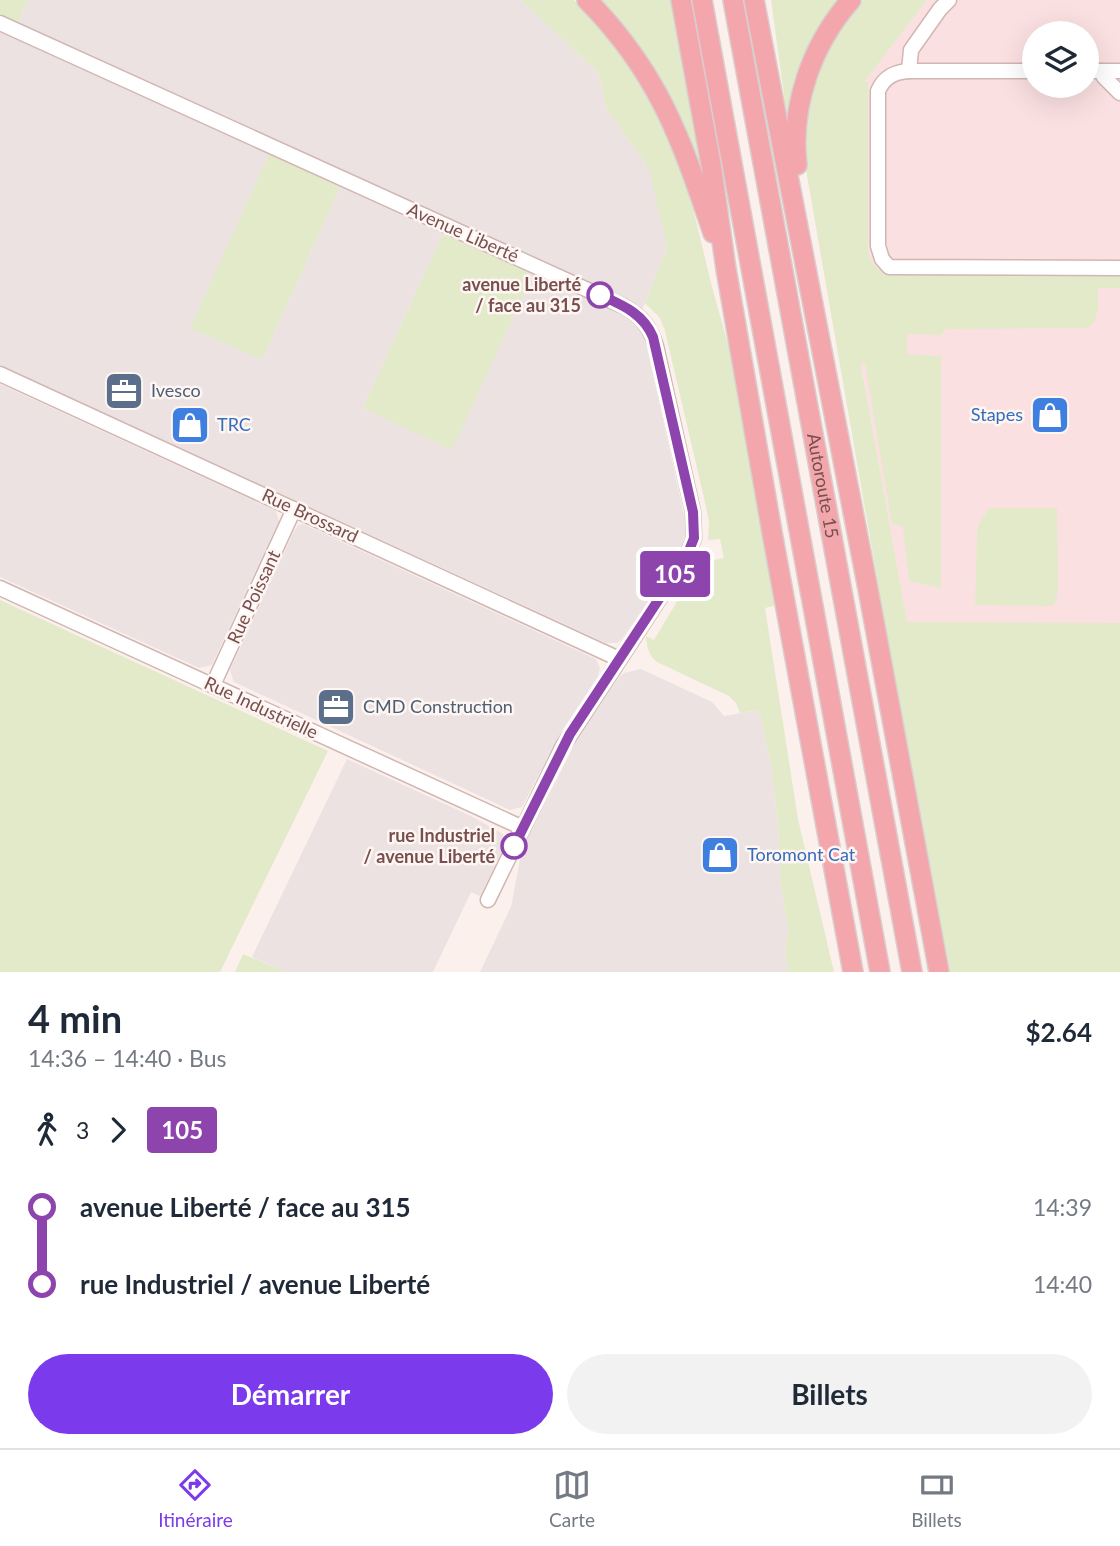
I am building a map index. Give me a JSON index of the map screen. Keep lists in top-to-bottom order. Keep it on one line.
{"streets":{"highway":["Autoroute 15"],"street":["Avenue Liberté","Rue Brossard","Rue Poissant","Rue Industrielle"]},"crossings":[["Avenue Liberté","Rue Brossard"],["Avenue Liberté","Rue Industrielle"],["Rue Brossard","Rue Poissant"],["Rue Poissant","Rue Industrielle"]],"places":{"other":["avenue Liberté / face au 315","rue Industriel / avenue Liberté"],"office":["Ivesco","CMD Construction"],"shop":["Stapes","TRC","Toromont Cat"]},"lines":["bus line 105"],"page":{"on_map":"105","heading":["4 min","14:36 – 14:40 · Bus","$2.64"],"legs":["3","105"],"list":[{"name":"avenue Liberté / face au 315","value":"14:39"},{"name":"rue Industriel / avenue Liberté","value":"14:40"}],"buttons":["Démarrer","Billets"],"tabs":["Itinéraire","Carte","Billets"]}}
